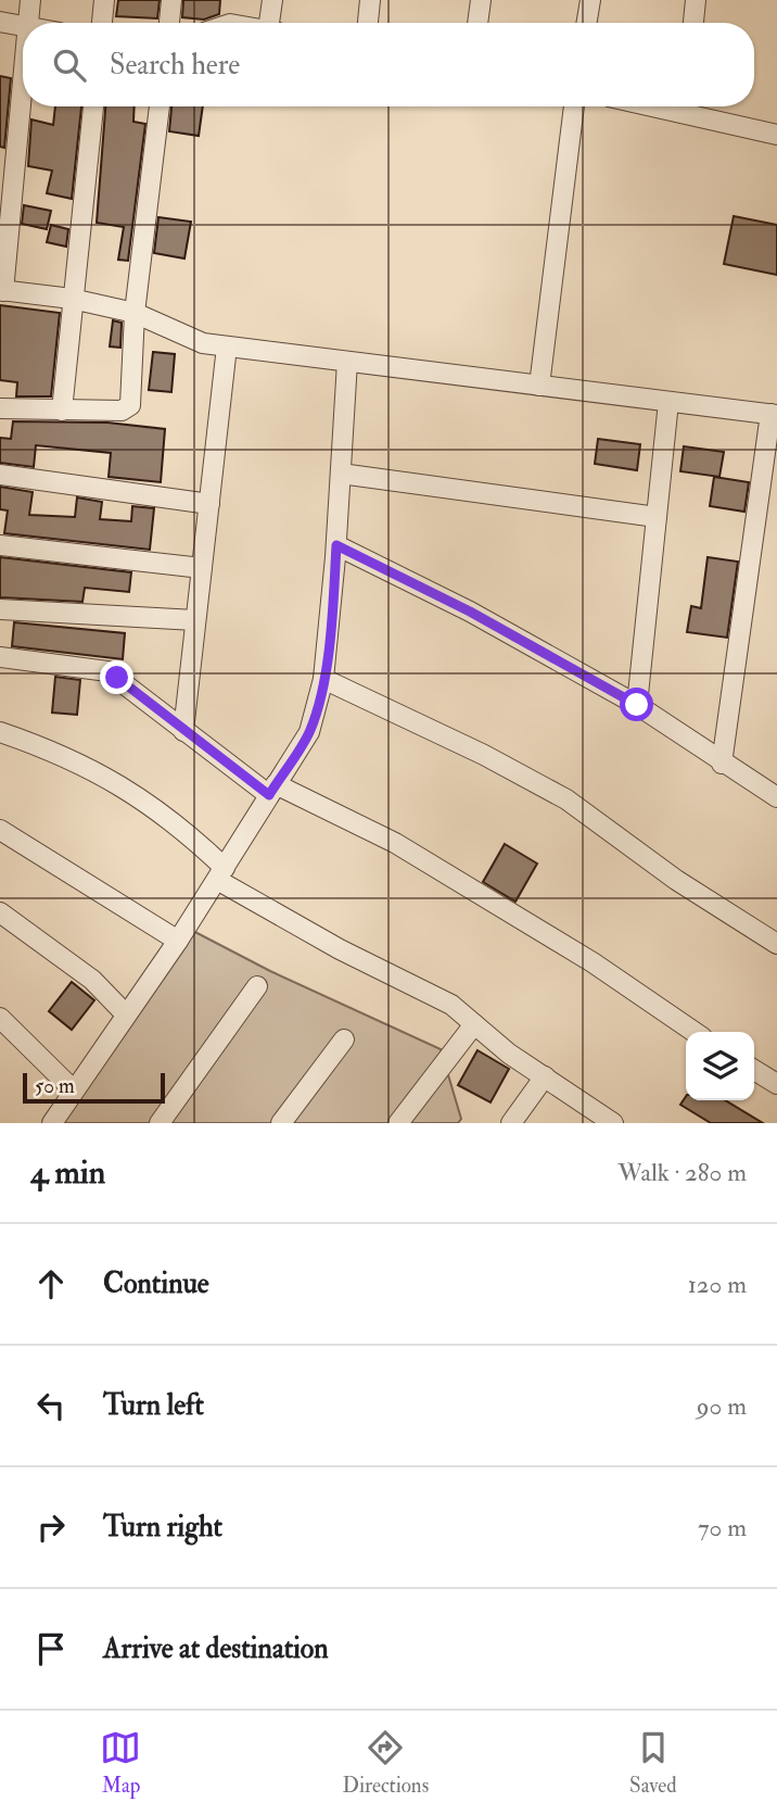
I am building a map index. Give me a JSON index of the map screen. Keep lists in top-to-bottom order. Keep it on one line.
{"scale_bar":"50 m","page":{"search":"Search here","scale":"50 m","heading":["4 min","Walk · 280 m"],"list":[["Continue","120 m"],["Turn left","90 m"],["Turn right","70 m"],"Arrive at destination"],"nav":["Map","Directions","Saved"]}}
